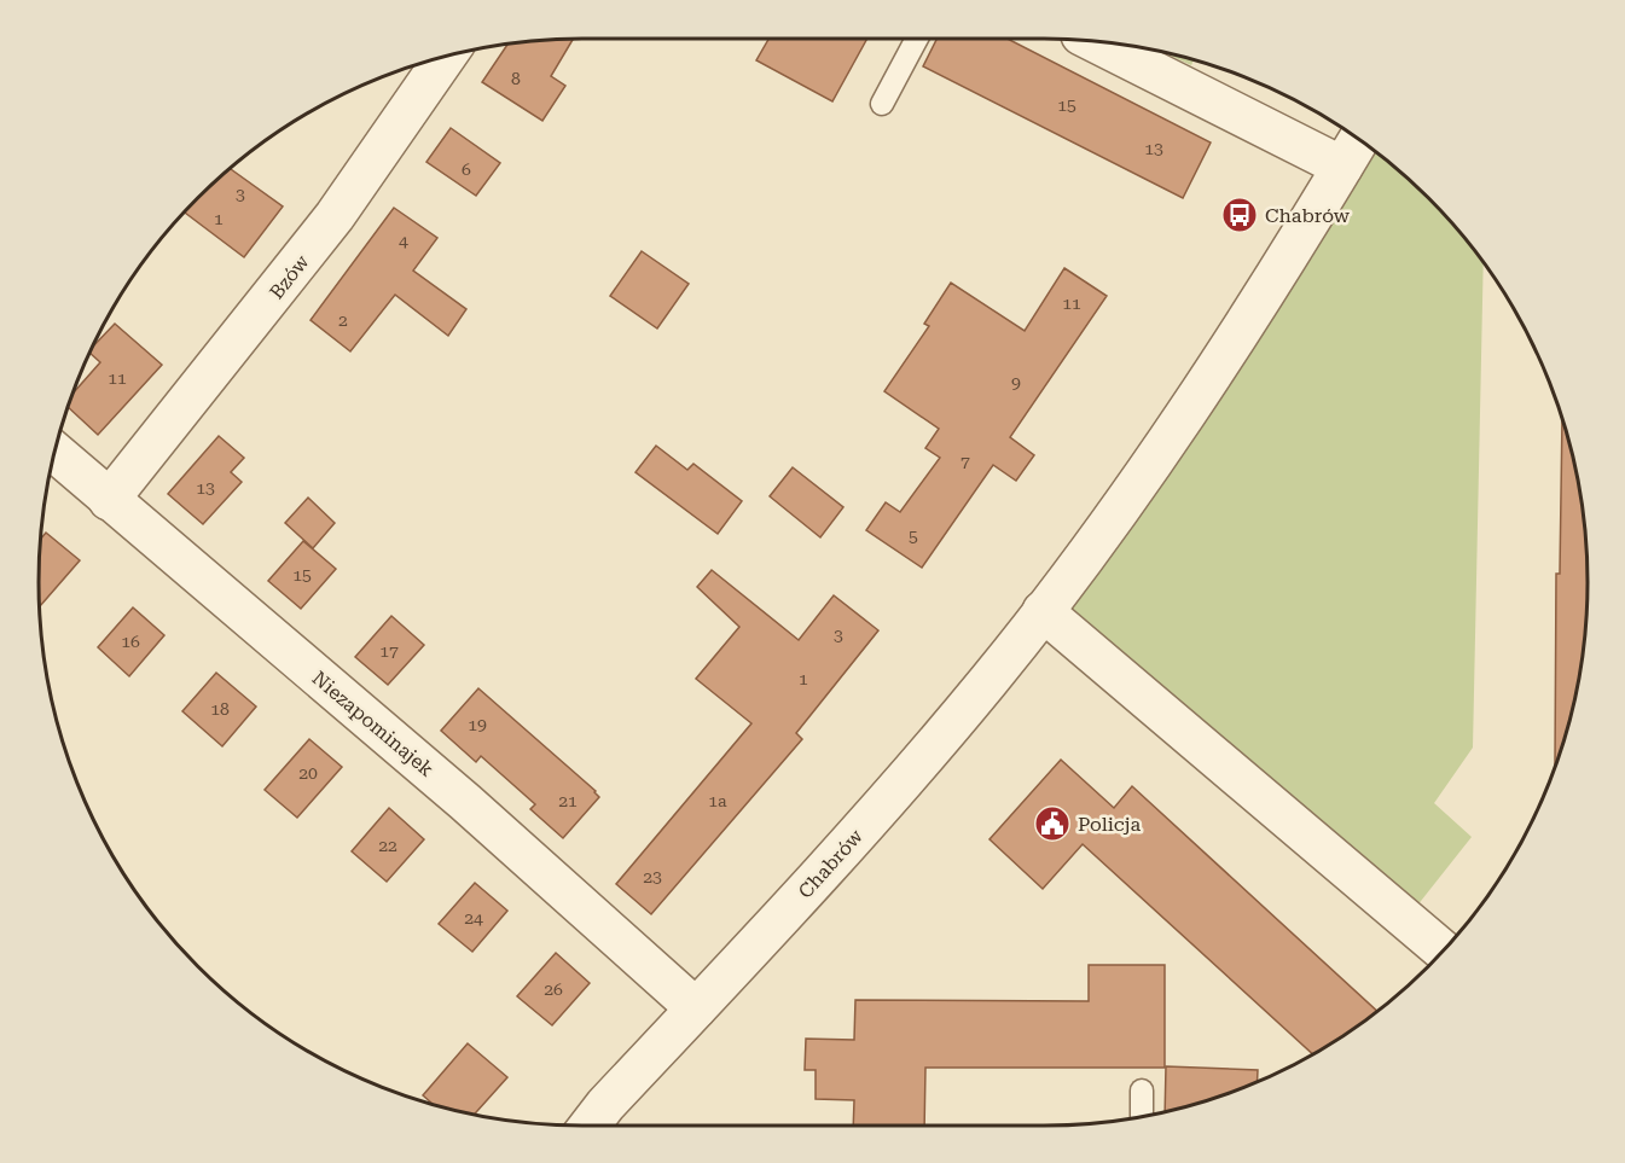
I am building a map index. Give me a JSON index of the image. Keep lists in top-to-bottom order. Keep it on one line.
{"streets":{"street":["Bzów","Niezapominajek","Chabrów"]},"crossings":[["Bzów","Niezapominajek"],["Niezapominajek","Chabrów"]],"places":{"bus stop":["Chabrów"],"public building":["Policja"]},"house_numbers":["8","15","13","6","3","1","4","11","2","11","9","7","13","5","15","3","16","17","1","18","19","20","21","1a","22","23","24","26"]}
